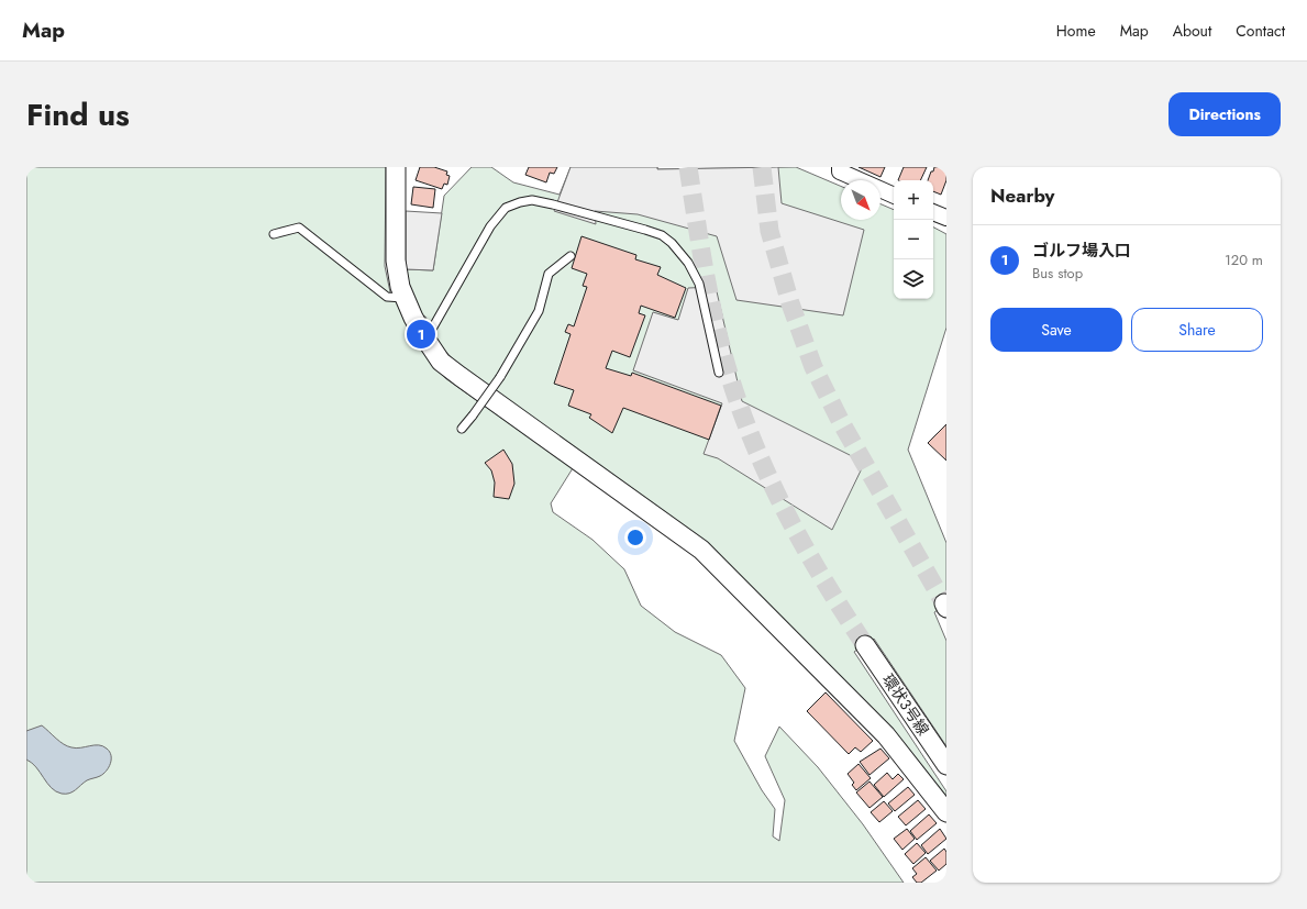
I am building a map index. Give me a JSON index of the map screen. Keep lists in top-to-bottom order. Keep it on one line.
{"streets":{"street":["環状3号線"]},"north":"bottom right","page":{"header":"Map","nav":["Home","Map","About","Contact"],"title":"Find us","buttons":["Directions",["Save","Share"]],"heading":"Nearby","map_buttons":["+","−"],"list":[{"mark":"1","name":"ゴルフ場入口","note":"Bus stop","value":"120 m"}],"pins":"1"}}
